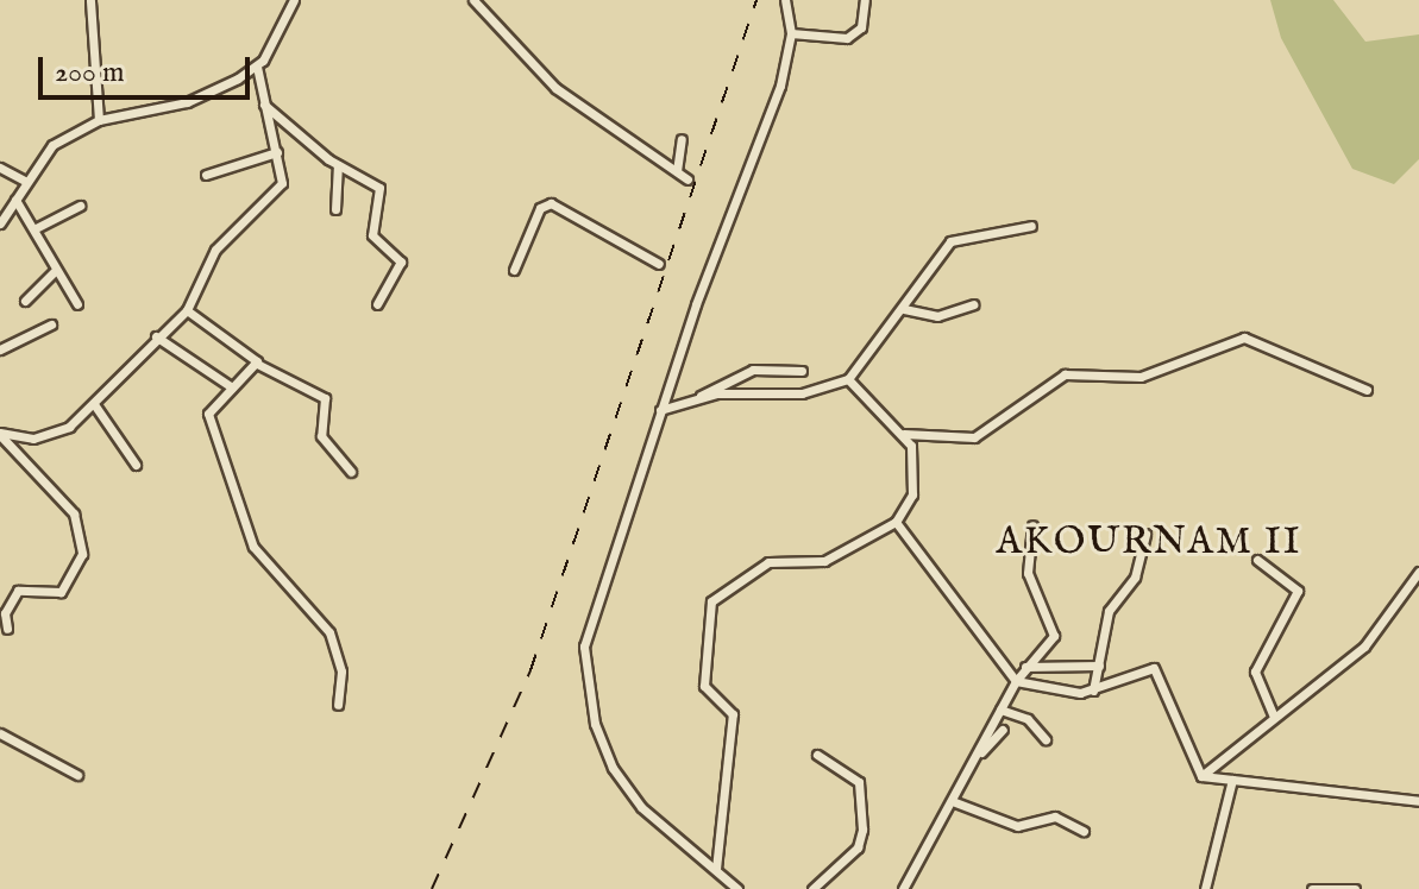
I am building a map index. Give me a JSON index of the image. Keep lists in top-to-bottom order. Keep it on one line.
{"districts":["AKOURNAM II"],"scale_bar":"200 m"}
